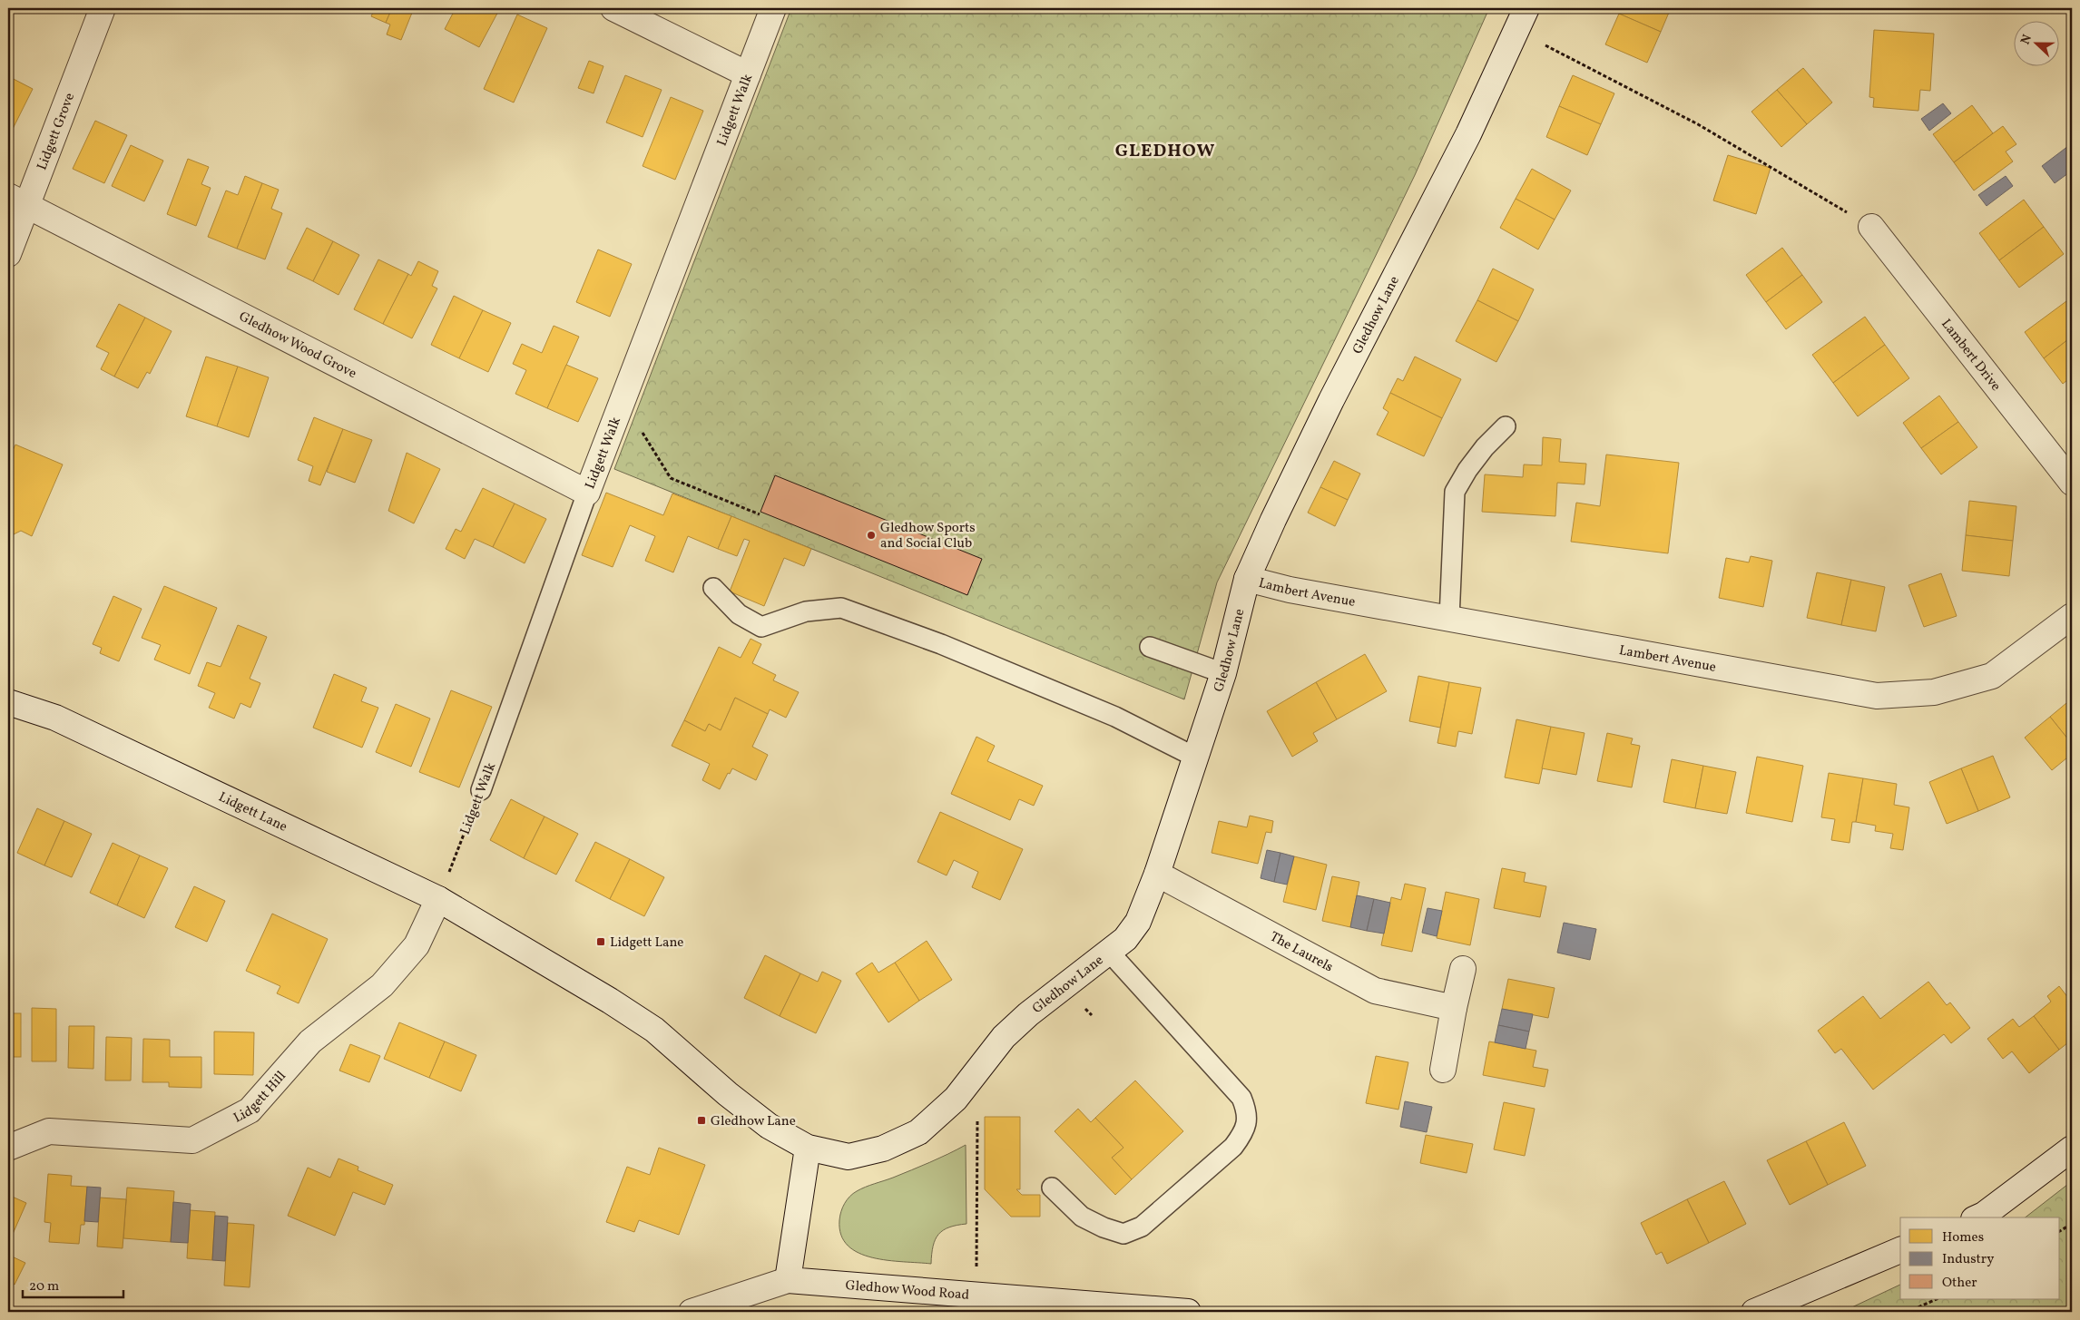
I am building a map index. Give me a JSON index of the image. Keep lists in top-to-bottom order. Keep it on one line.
{"streets":{"street":["Lidgett Walk","Lidgett Grove","Gledhow Lane","Gledhow Wood Grove","Lambert Drive","Lambert Avenue","Lidgett Lane","The Laurels","Lidgett Hill","Gledhow Wood Road"]},"crossings":[["Lidgett Walk","Gledhow Wood Grove"],["Lidgett Walk","Lidgett Lane"],["Lidgett Walk","Lidgett Hill"],["Lidgett Grove","Gledhow Wood Grove"],["Gledhow Lane","Lambert Avenue"],["Gledhow Lane","Lidgett Lane"],["Gledhow Lane","The Laurels"],["Lidgett Lane","Lidgett Hill"]],"districts":["GLEDHOW"],"places":{"other":["Gledhow Sports and Social Club"],"transit":["Lidgett Lane","Gledhow Lane"]},"legend":["Homes","Industry","Other"],"scale_bar":"20 m","north":"left"}
